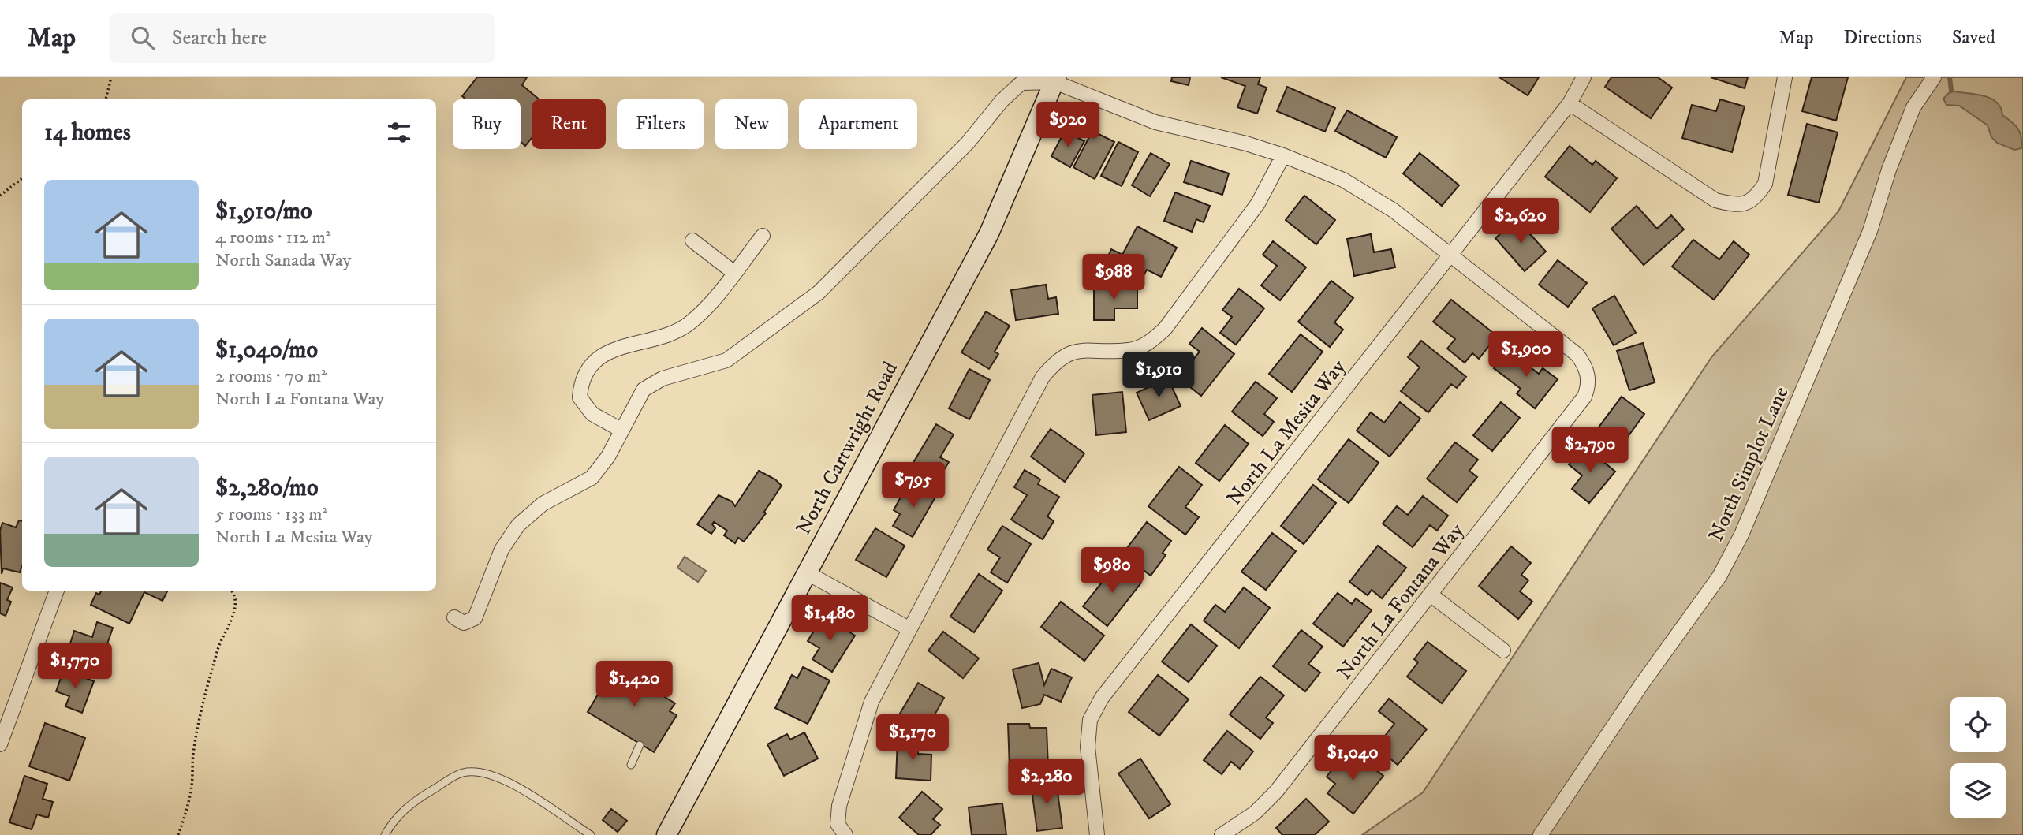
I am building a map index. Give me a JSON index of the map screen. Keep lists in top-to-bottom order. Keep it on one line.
{"streets":{"street":["North La Mesita Way","North Cartwright Road","North Simplot Lane","North La Fontana Way"]},"crossings":[["North La Mesita Way","North La Fontana Way"]],"page":{"header":"Map","search":"Search here","nav":["Map","Directions","Saved"],"chip":["Buy","Rent","Filters","New","Apartment"],"heading":"14 homes","price":["$920","$2,620","$988","$1,900","$1,910","$2,790","$795","$980","$1,480","$1,770","$1,420","$1,170","$1,040","$2,280"],"list":[{"name":"$1,910/mo","note":"4 rooms · 112 m² · North Sanada Way"},{"name":"$1,040/mo","note":"2 rooms · 70 m² · North La Fontana Way"},{"name":"$2,280/mo","note":"5 rooms · 133 m² · North La Mesita Way"}]}}
